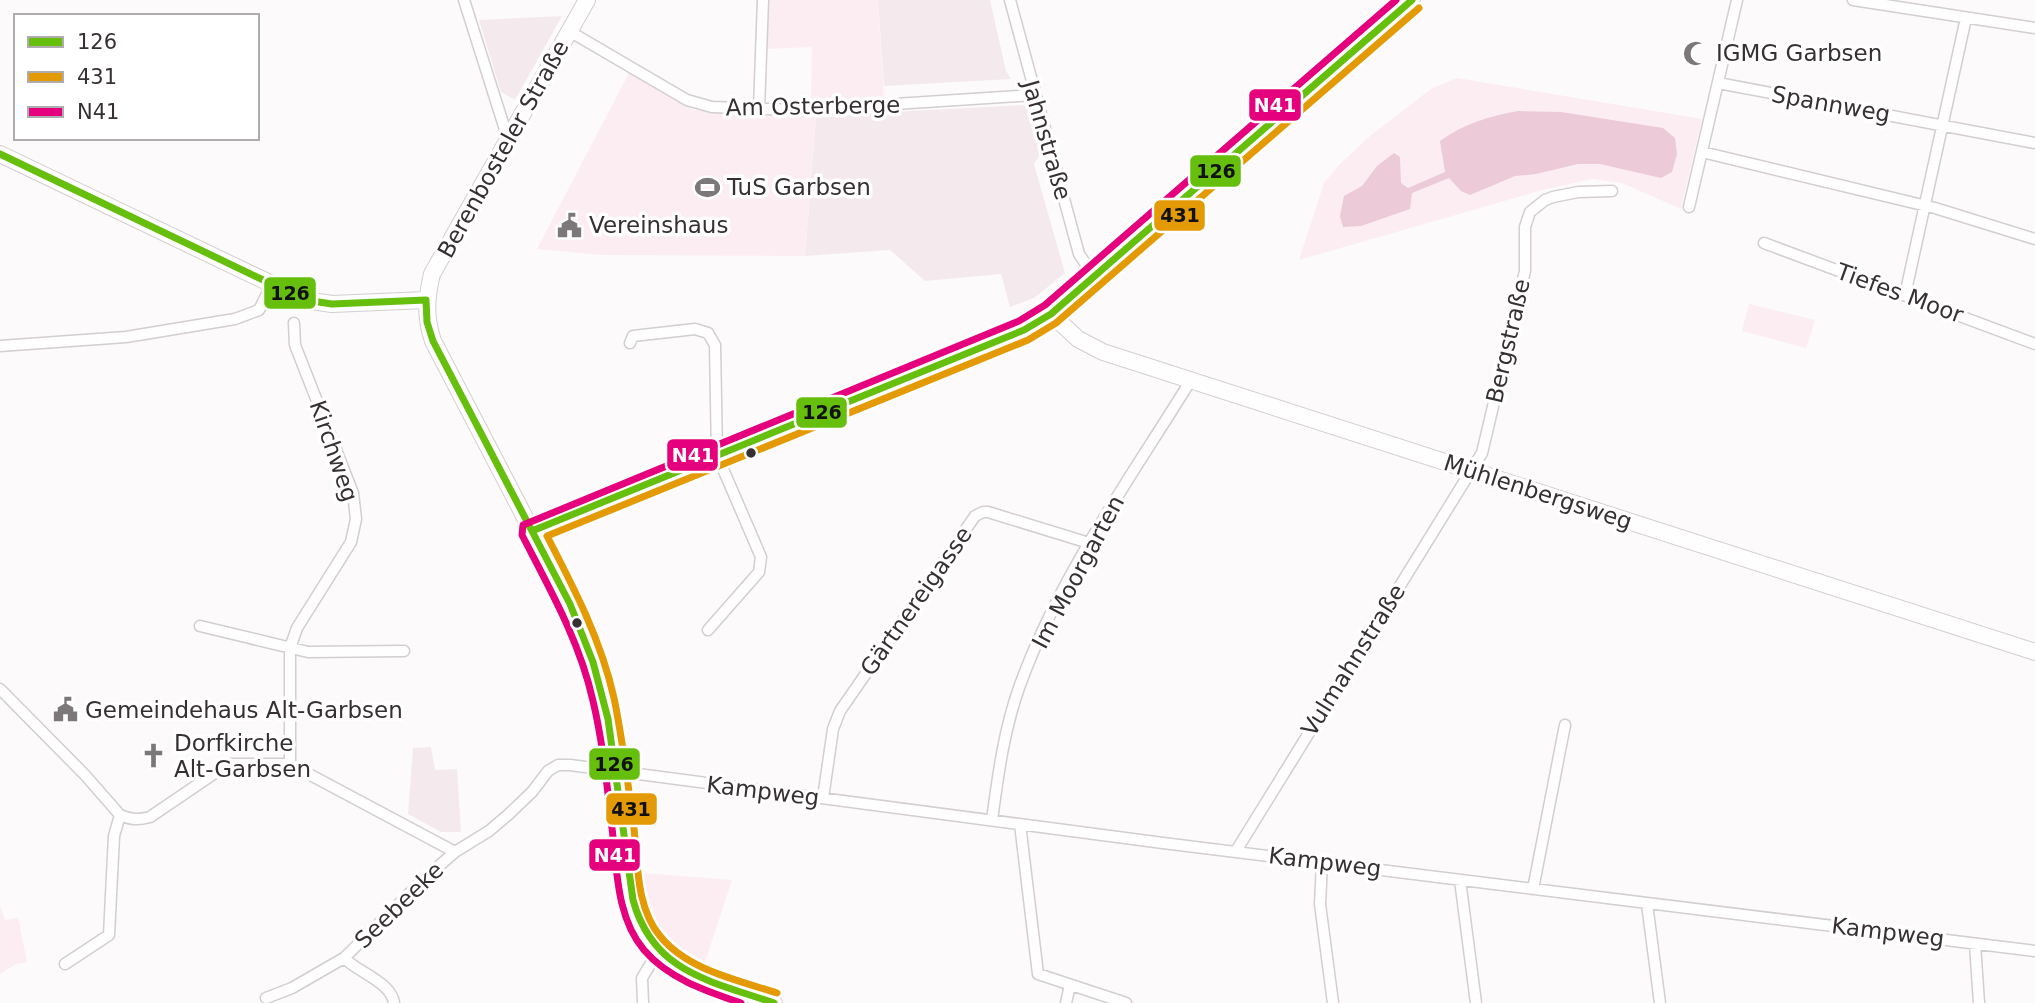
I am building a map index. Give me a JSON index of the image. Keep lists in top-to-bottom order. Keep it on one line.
{"streets":{"street":["Spannweg","Am Osterberge","Jahnstraße","Berenbosteler Straße","Tiefes Moor","Bergstraße","Kirchweg","Mühlenbergsweg","Im Moorgarten","Gärtnereigasse","Vulmahnstraße","Kampweg","Seebeeke"]},"crossings":[["Am Osterberge","Jahnstraße"],["Am Osterberge","Berenbosteler Straße"],["Bergstraße","Mühlenbergsweg"],["Bergstraße","Vulmahnstraße"],["Mühlenbergsweg","Im Moorgarten"],["Mühlenbergsweg","Vulmahnstraße"],["Im Moorgarten","Gärtnereigasse"],["Im Moorgarten","Kampweg"],["Gärtnereigasse","Kampweg"],["Vulmahnstraße","Kampweg"],["Kampweg","Seebeeke"]],"places":{"mosque":["IGMG Garbsen"],"sports":["TuS Garbsen"],"public building":["Vereinshaus","Gemeindehaus Alt-Garbsen"],"church":["Dorfkirche Alt-Garbsen"]},"lines":["transit line 126","transit line N41","transit line 431"],"legend":["126","431","N41"]}
